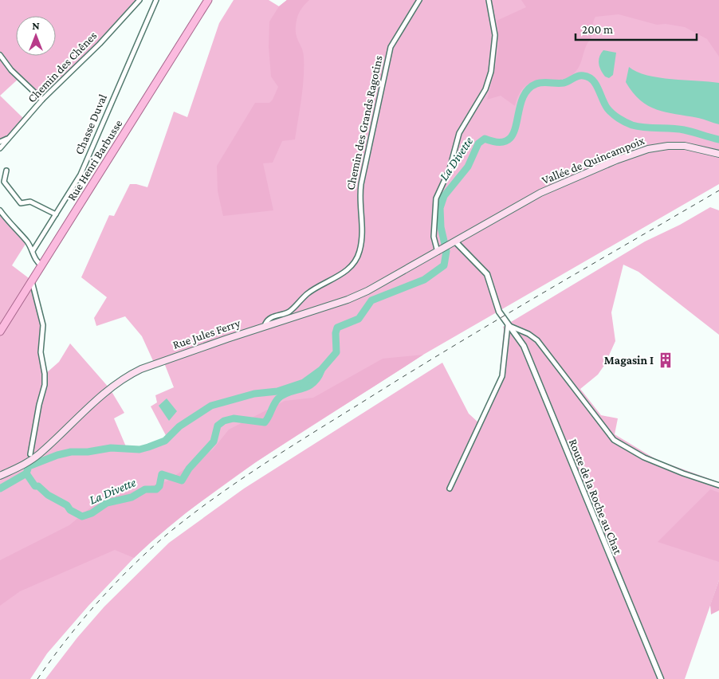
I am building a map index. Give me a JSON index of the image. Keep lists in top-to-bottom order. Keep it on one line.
{"streets":{"main road":["Rue Henri Barbusse","Vallée de Quincampoix","Rue Jules Ferry"],"street":["Chemin des Chênes","Chemin des Grands Ragotins","Chasse Duval","Route de la Roche au Chat"]},"crossings":[["Chemin des Grands Ragotins","Rue Jules Ferry"],["Vallée de Quincampoix","Rue Jules Ferry"],["Vallée de Quincampoix","Route de la Roche au Chat"],["Rue Jules Ferry","Route de la Roche au Chat"]],"water":["La Divette"],"places":{"building":["Magasin I"]},"scale_bar":"200 m","north":"top"}
